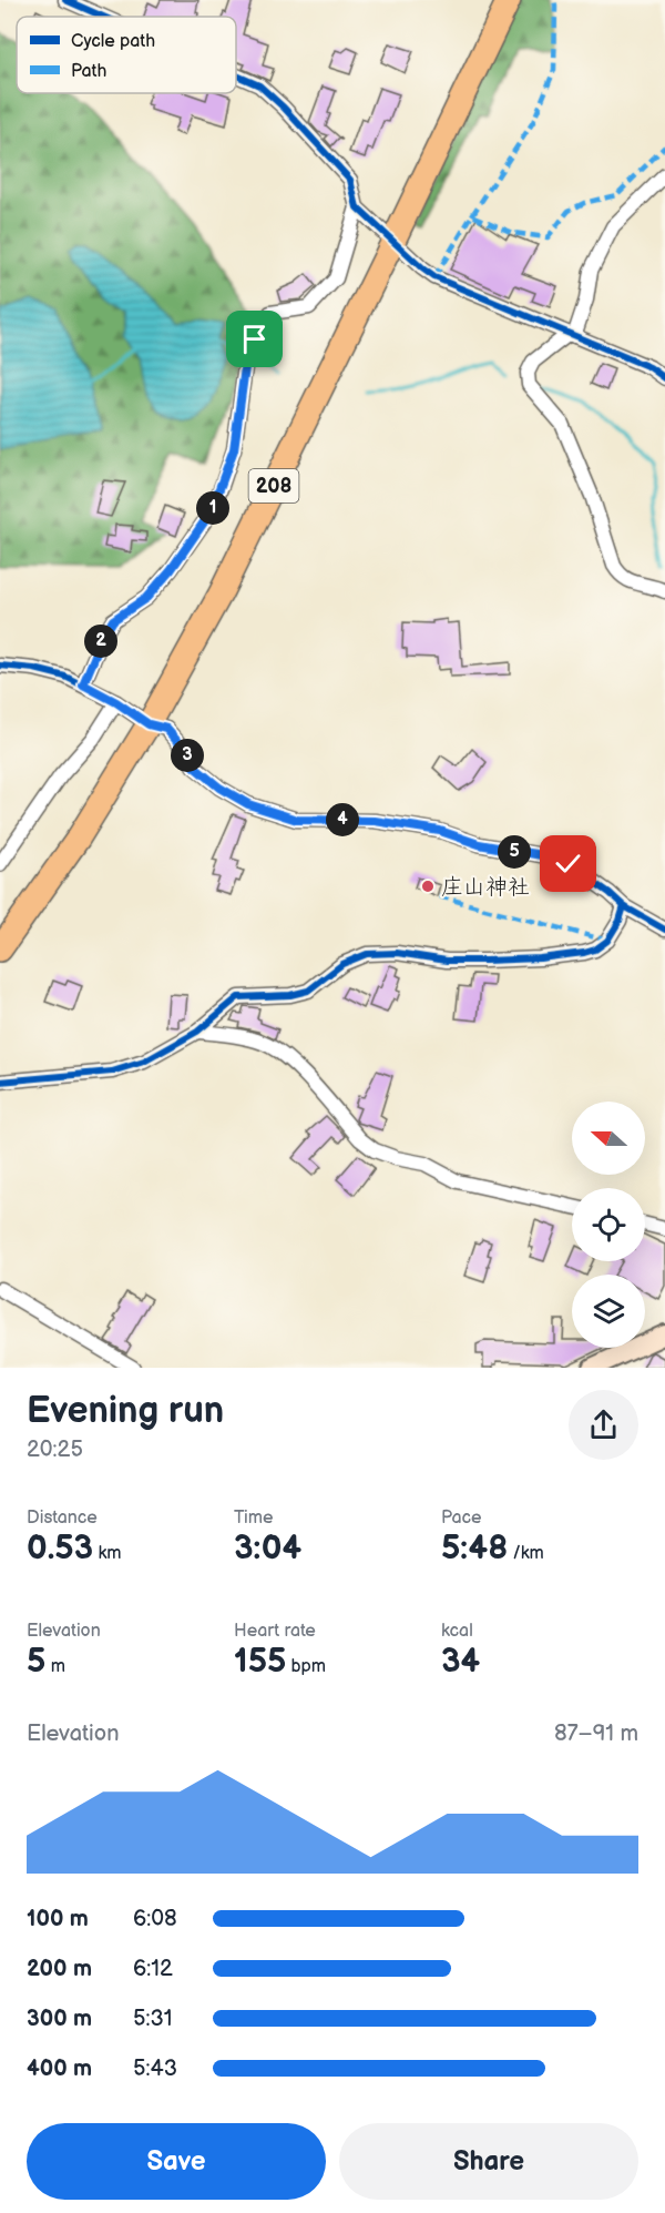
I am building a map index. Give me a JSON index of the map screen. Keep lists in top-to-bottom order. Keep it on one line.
{"streets":{"highway":["208"]},"places":["庄山神社"],"legend":["Cycle path","Path"],"north":"left","page":{"pins":["1","2","3","4","5"],"heading":["Evening run","20:25"],"stats":[["Distance","0.53 km"],["Time","3:04"],["Pace","5:48 /km"],["Elevation","5 m"],["Heart rate","155 bpm"],["kcal","34"]],"chart":["Elevation","87–91 m"],"list":[{"name":"100 m","note":"6:08"},{"name":"200 m","note":"6:12"},{"name":"300 m","note":"5:31"},{"name":"400 m","note":"5:43"}],"buttons":["Save","Share"]}}
